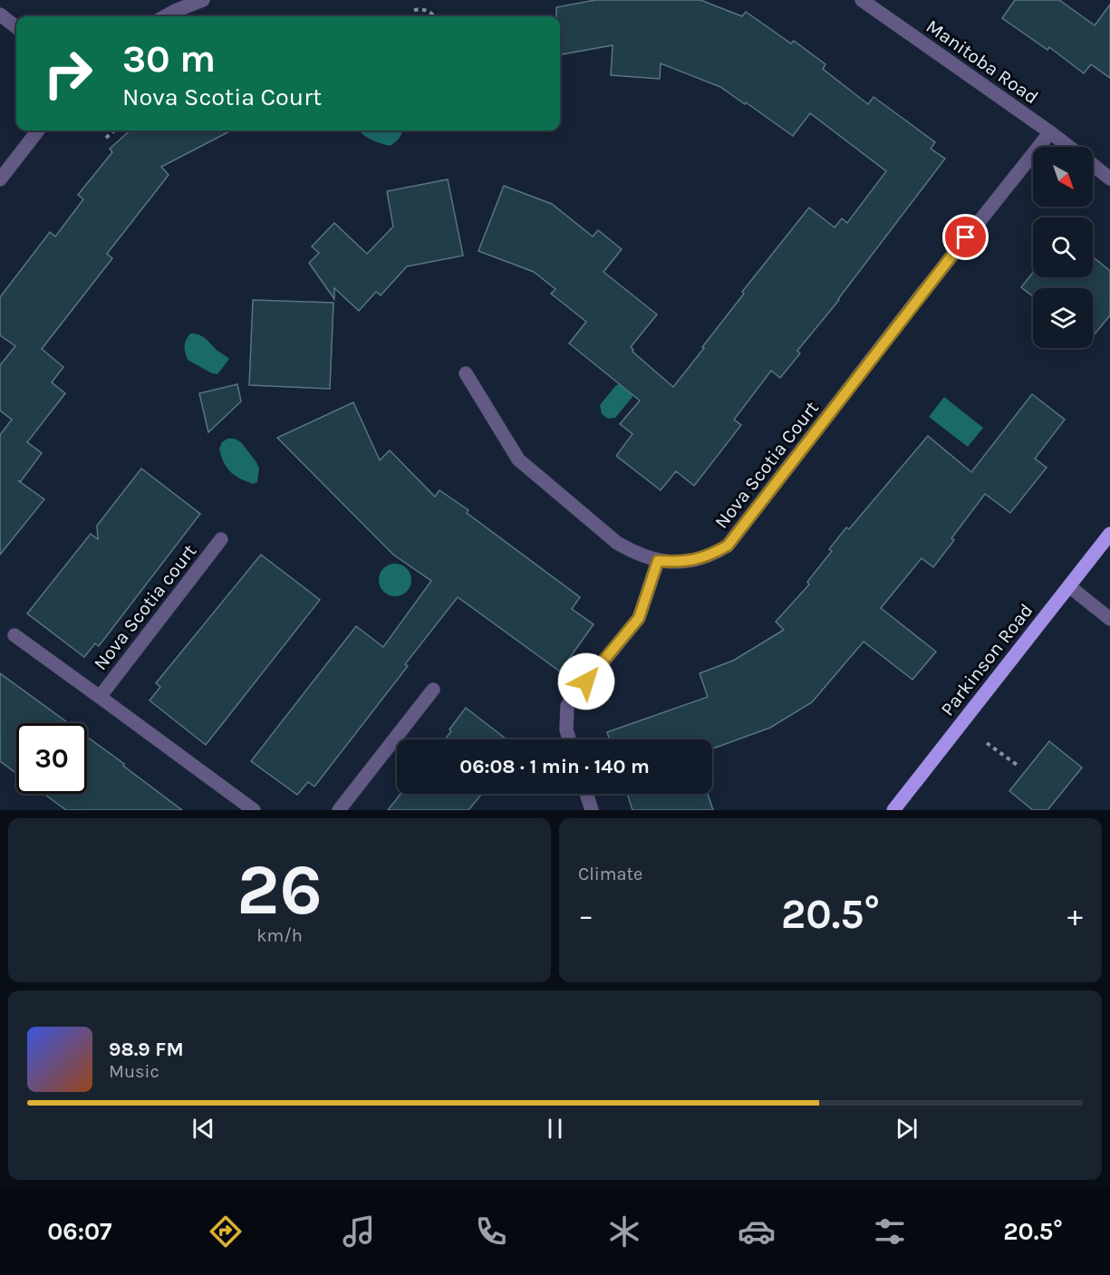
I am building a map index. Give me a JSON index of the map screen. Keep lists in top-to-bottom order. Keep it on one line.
{"streets":{"main road":["Parkinson Road"],"street":["Manitoba Road","Nova Scotia Court","Nova Scotia court"]},"crossings":[["Manitoba Road","Nova Scotia Court"]],"north":"bottom right","page":{"turn":["30 m","Nova Scotia Court"],"limit":"30","trip":"06:08 · 1 min · 140 m","tile":[["26","km/h"],"Climate"],"heat":["−","20.5°","+"],"song":["98.9 FM","Music"],"tabs":["06:07","20.5°"]}}
